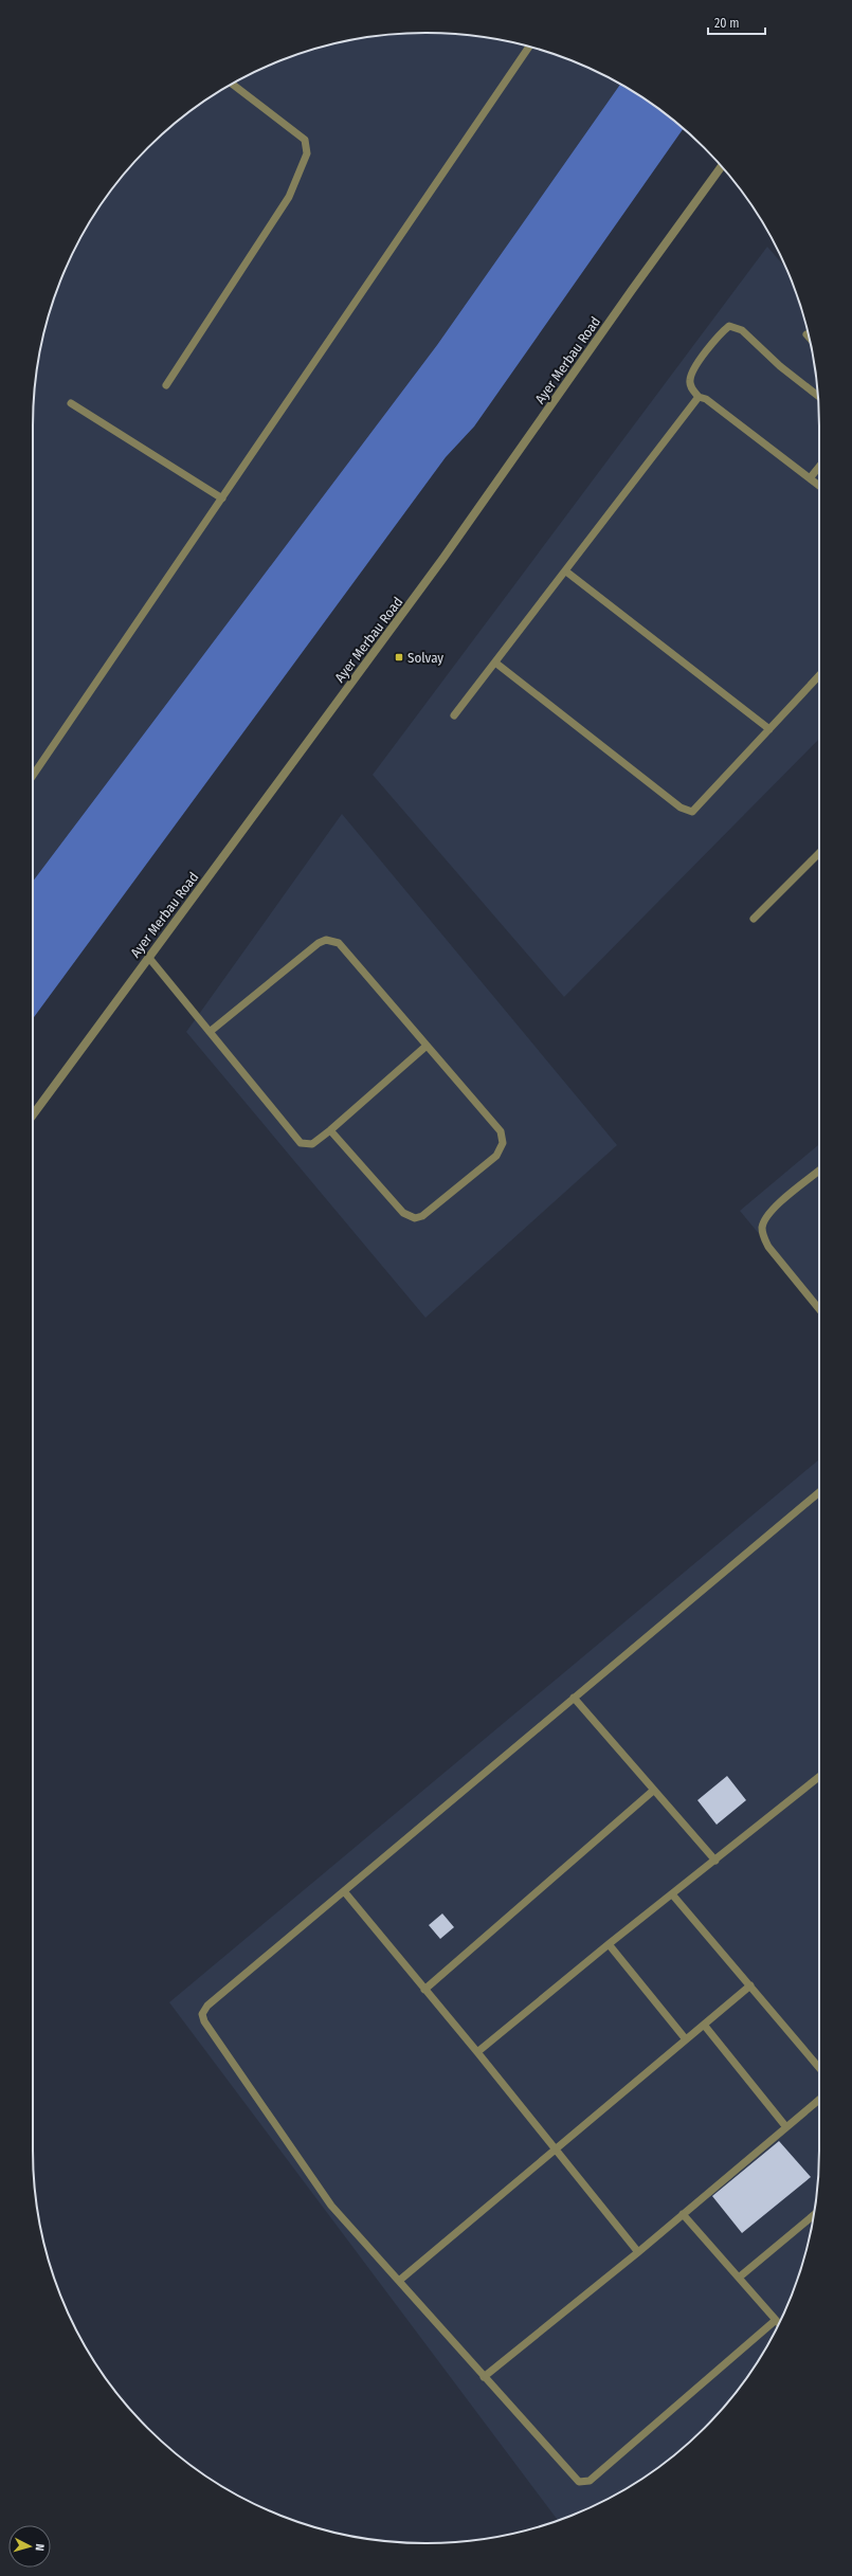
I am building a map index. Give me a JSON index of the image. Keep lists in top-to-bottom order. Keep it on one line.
{"streets":{"street":["Ayer Merbau Road"]},"places":{"transit":["Solvay"]},"scale_bar":"20 m","north":"right"}
